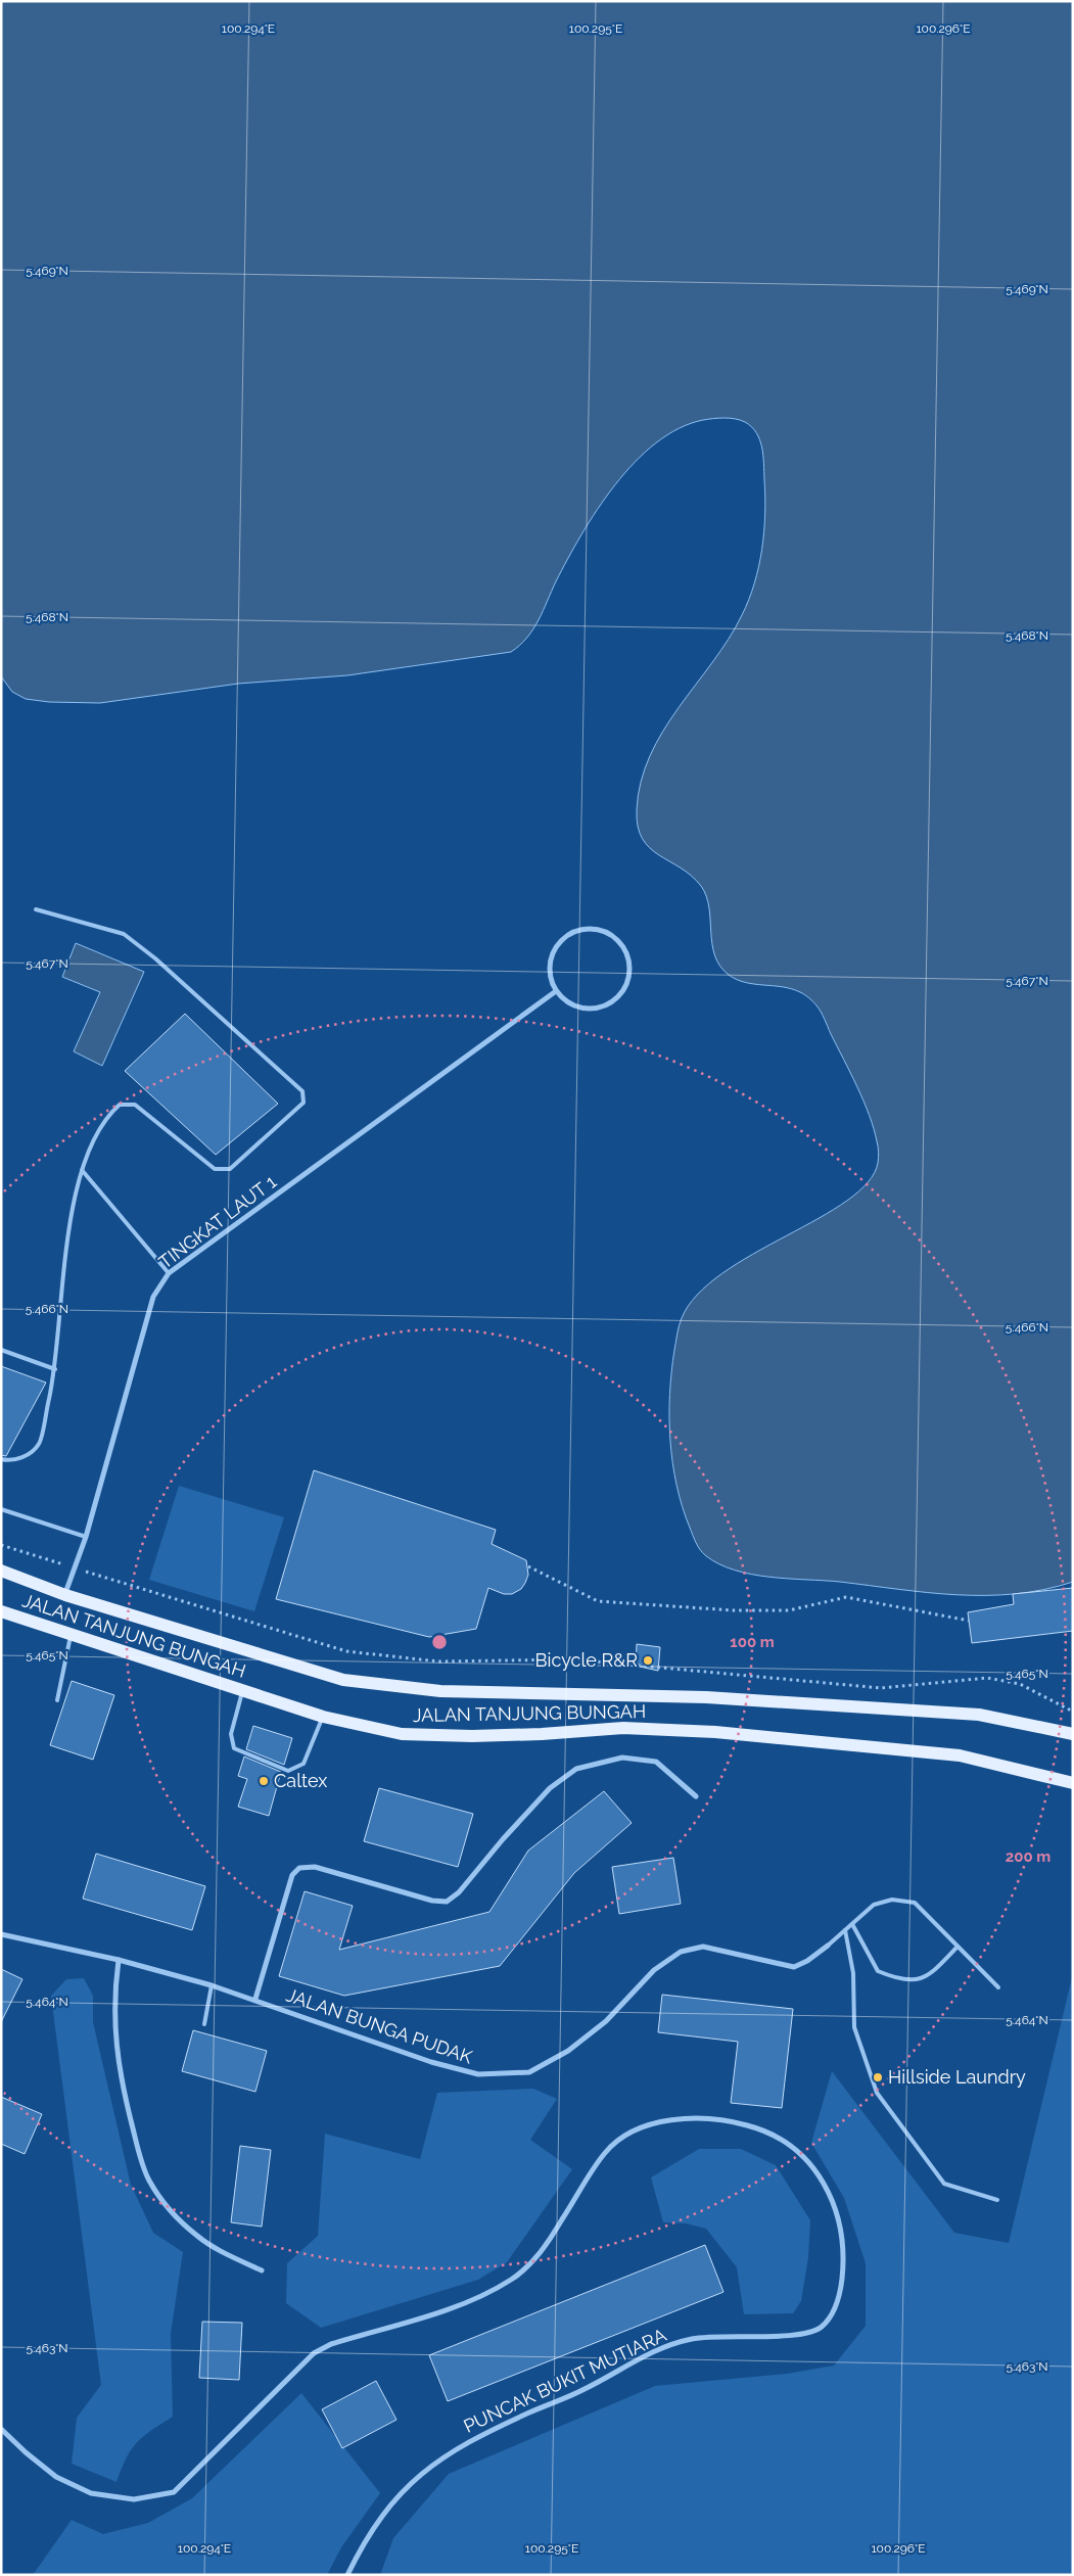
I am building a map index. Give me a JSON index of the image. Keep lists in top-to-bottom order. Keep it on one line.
{"streets":{"main road":["JALAN TANJUNG BUNGAH"],"street":["TINGKAT LAUT 1","JALAN BUNGA PUDAK","PUNCAK BUKIT MUTIARA"]},"crossings":[["TINGKAT LAUT 1","JALAN TANJUNG BUNGAH"]],"places":["Bicycle R&R","Caltex","Hillside Laundry"],"coordinates":["100.294°E","100.295°E","100.296°E","5.469°N","5.468°N","5.467°N","5.466°N","5.465°N","5.464°N","5.463°N"],"rings":["100 m","200 m"]}
